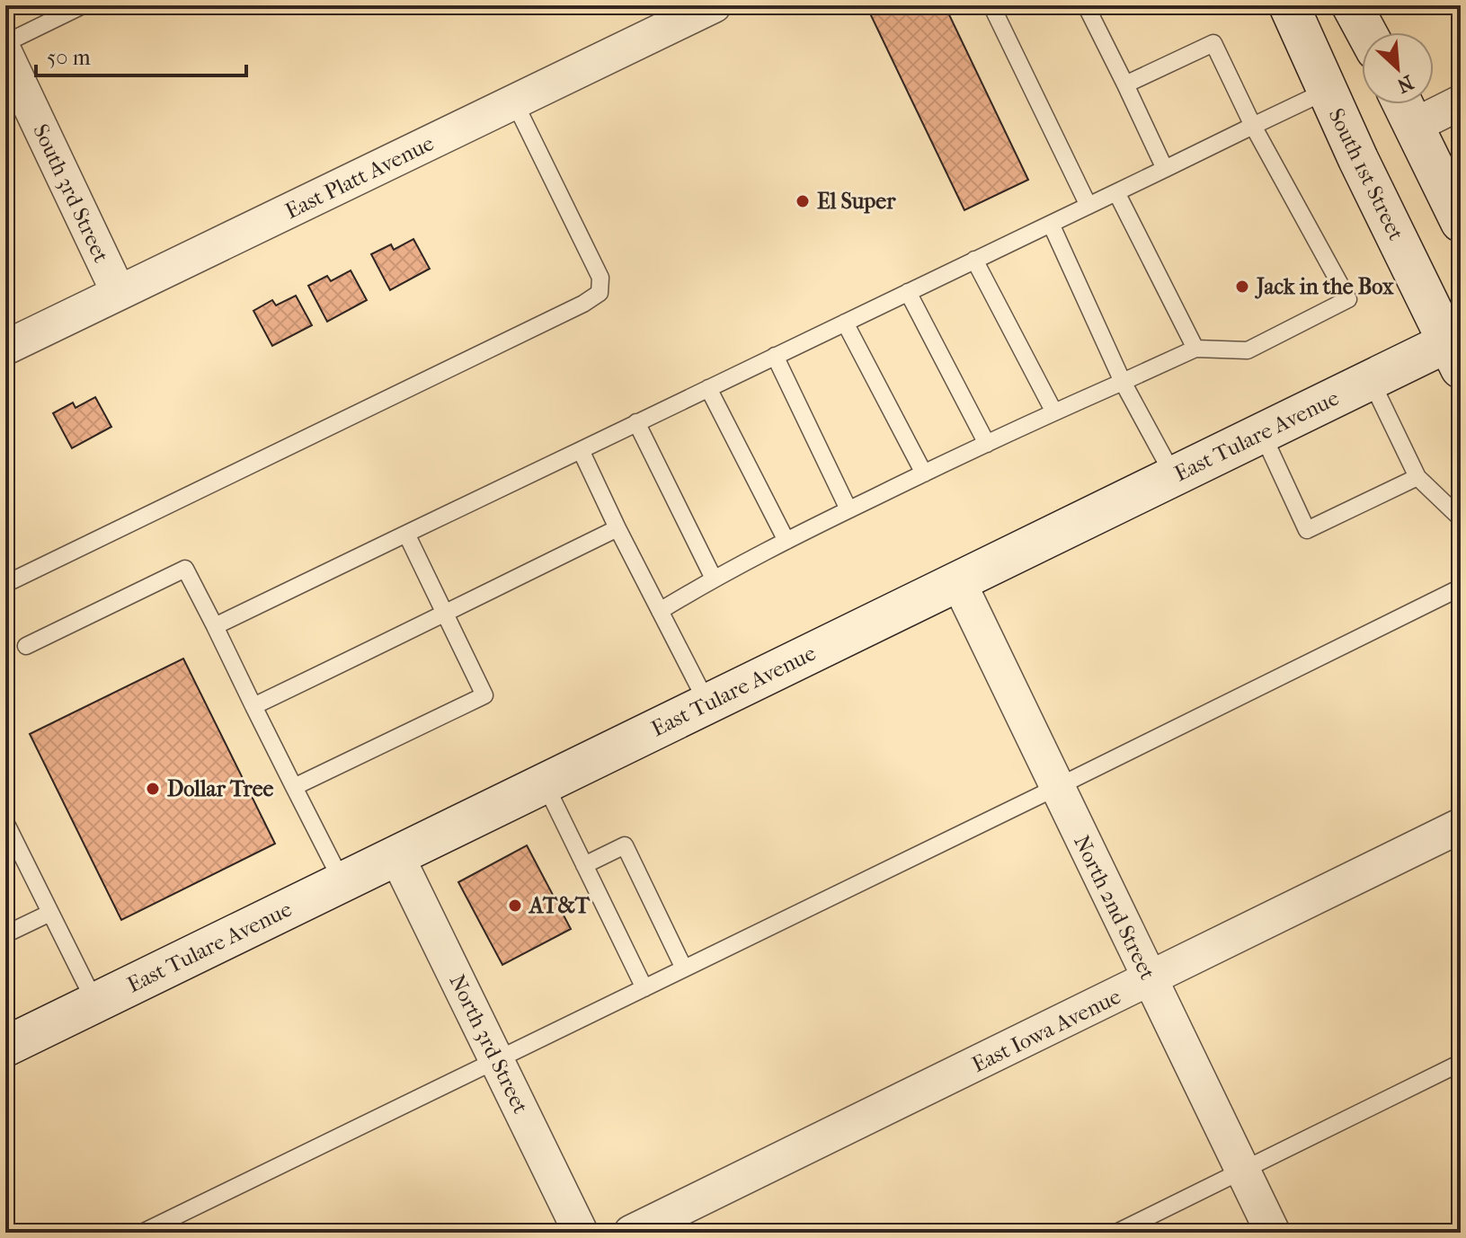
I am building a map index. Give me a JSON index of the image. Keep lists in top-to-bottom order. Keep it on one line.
{"streets":{"main road":["South 1st Street","East Tulare Avenue"],"street":["East Platt Avenue","South 3rd Street","North 2nd Street","East Iowa Avenue","North 3rd Street"]},"crossings":[["South 1st Street","East Tulare Avenue"],["East Platt Avenue","South 3rd Street"],["East Tulare Avenue","North 2nd Street"],["East Tulare Avenue","North 3rd Street"],["North 2nd Street","East Iowa Avenue"]],"places":["El Super","Jack in the Box","Dollar Tree","AT&T"],"scale_bar":"50 m","north":"bottom right"}
